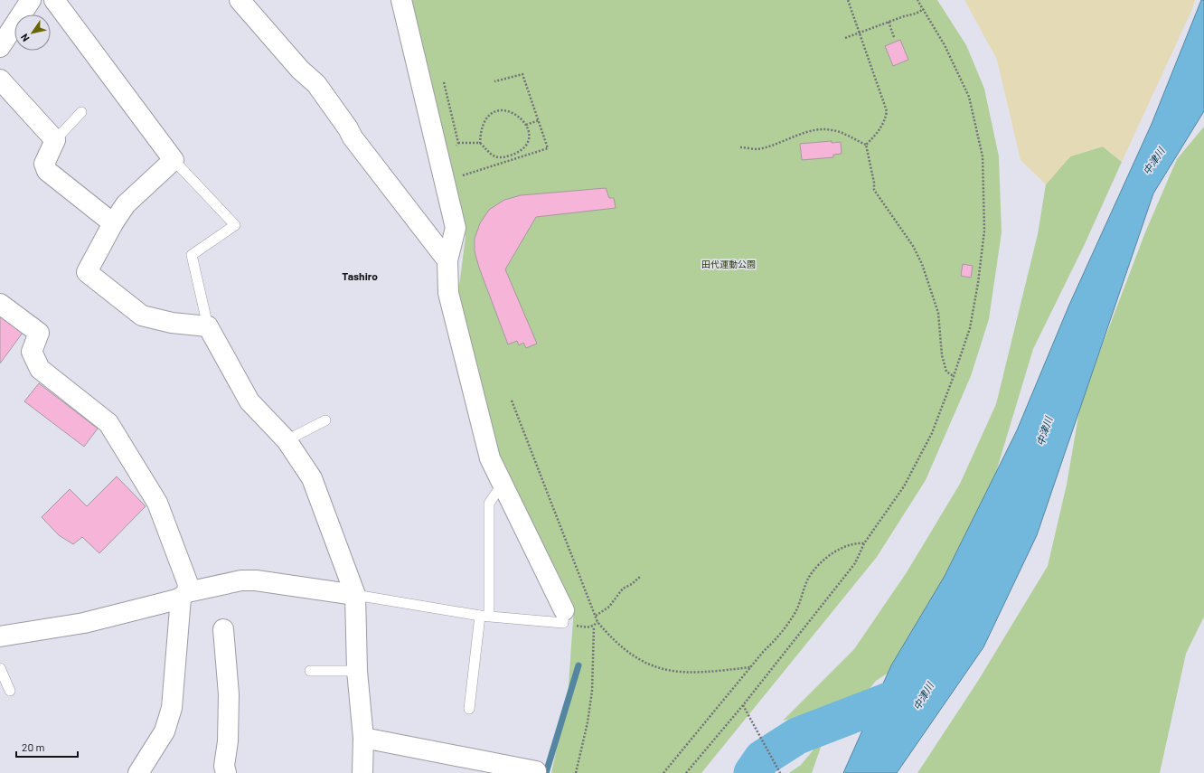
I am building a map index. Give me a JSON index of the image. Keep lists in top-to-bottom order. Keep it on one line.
{"districts":["Tashiro"],"water":["中津川"],"parks":["田代運動公園"],"scale_bar":"20 m","north":"bottom left"}
